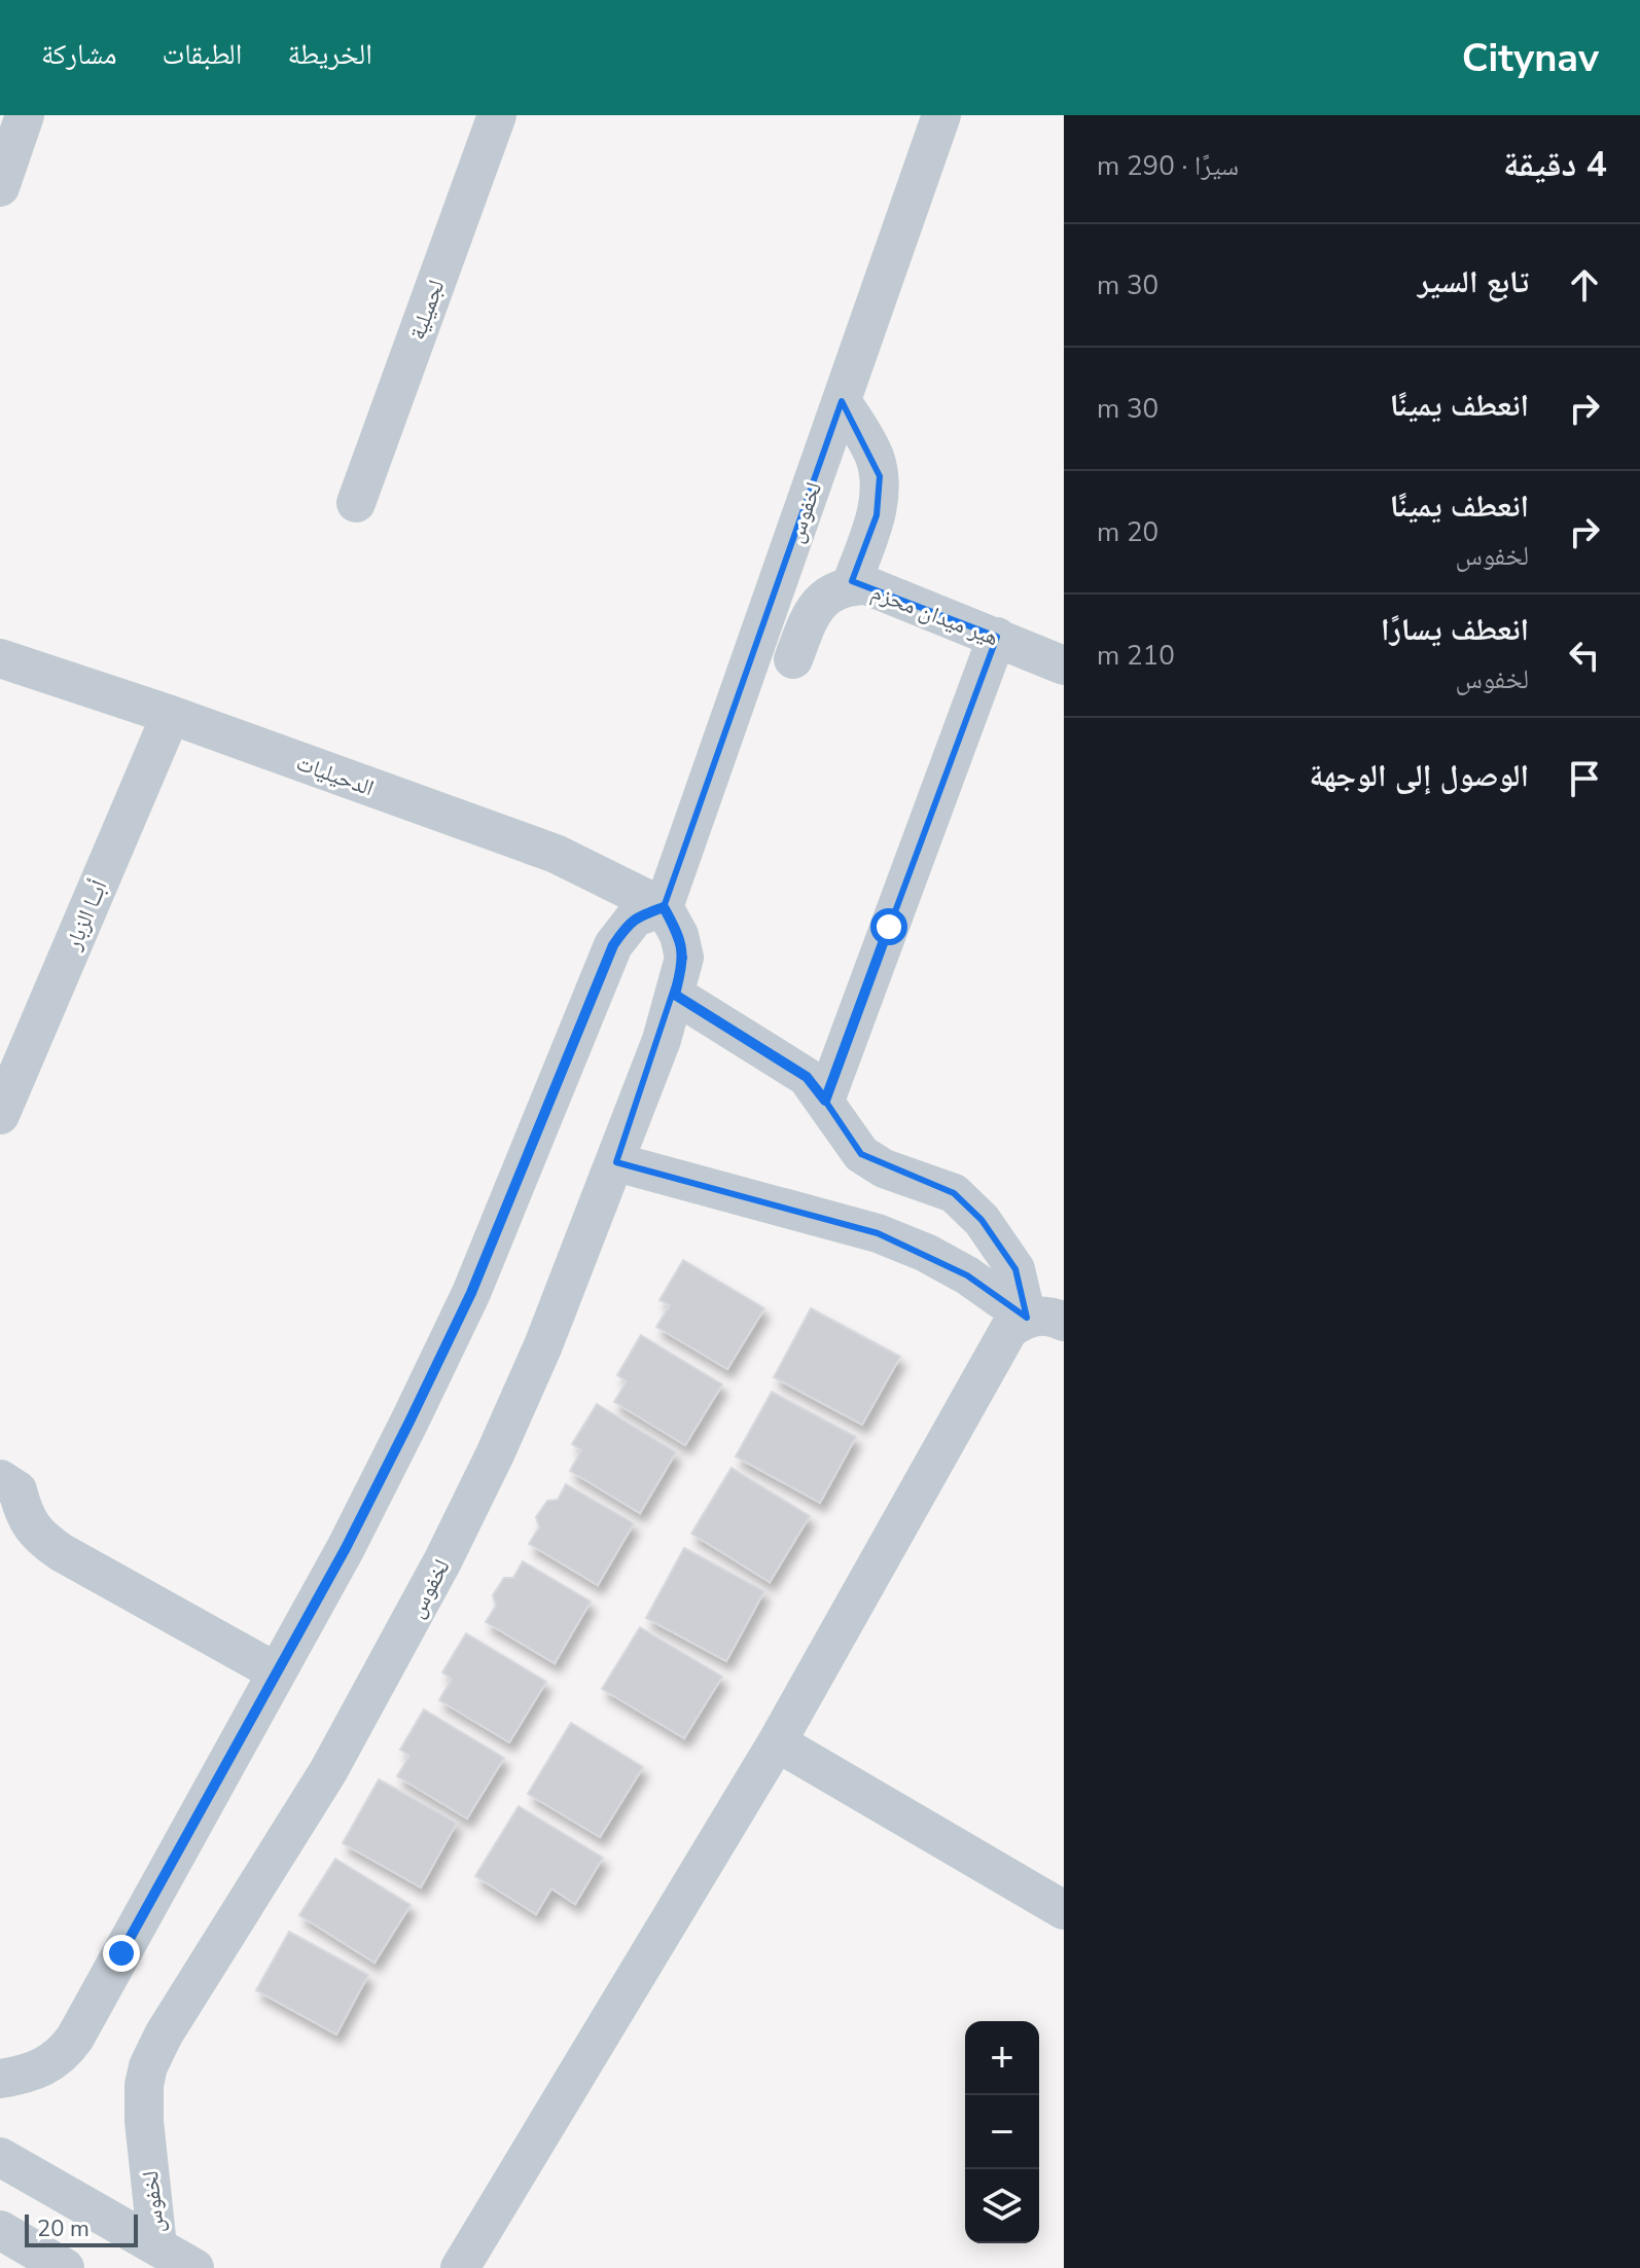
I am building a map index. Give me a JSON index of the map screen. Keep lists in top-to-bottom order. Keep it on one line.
{"streets":{"street":["لجميلية","لخفوس","هير ميدان محزم","الدحيليات","أبــا الزبار"]},"crossings":[["لخفوس","هير ميدان محزم"],["لخفوس","الدحيليات"],["الدحيليات","أبــا الزبار"]],"scale_bar":"20 m","page":{"header":"Citynav","nav":["الخريطة","الطبقات","مشاركة"],"heading":["4 دقيقة","سيرًا · 290 m"],"list":[["تابع السير","30 m"],["انعطف يمينًا","30 m"],["انعطف يمينًا","لخفوس","20 m"],["انعطف يسارًا","لخفوس","210 m"],"الوصول إلى الوجهة"],"map_buttons":["+","−"],"scale":"20 m"}}
